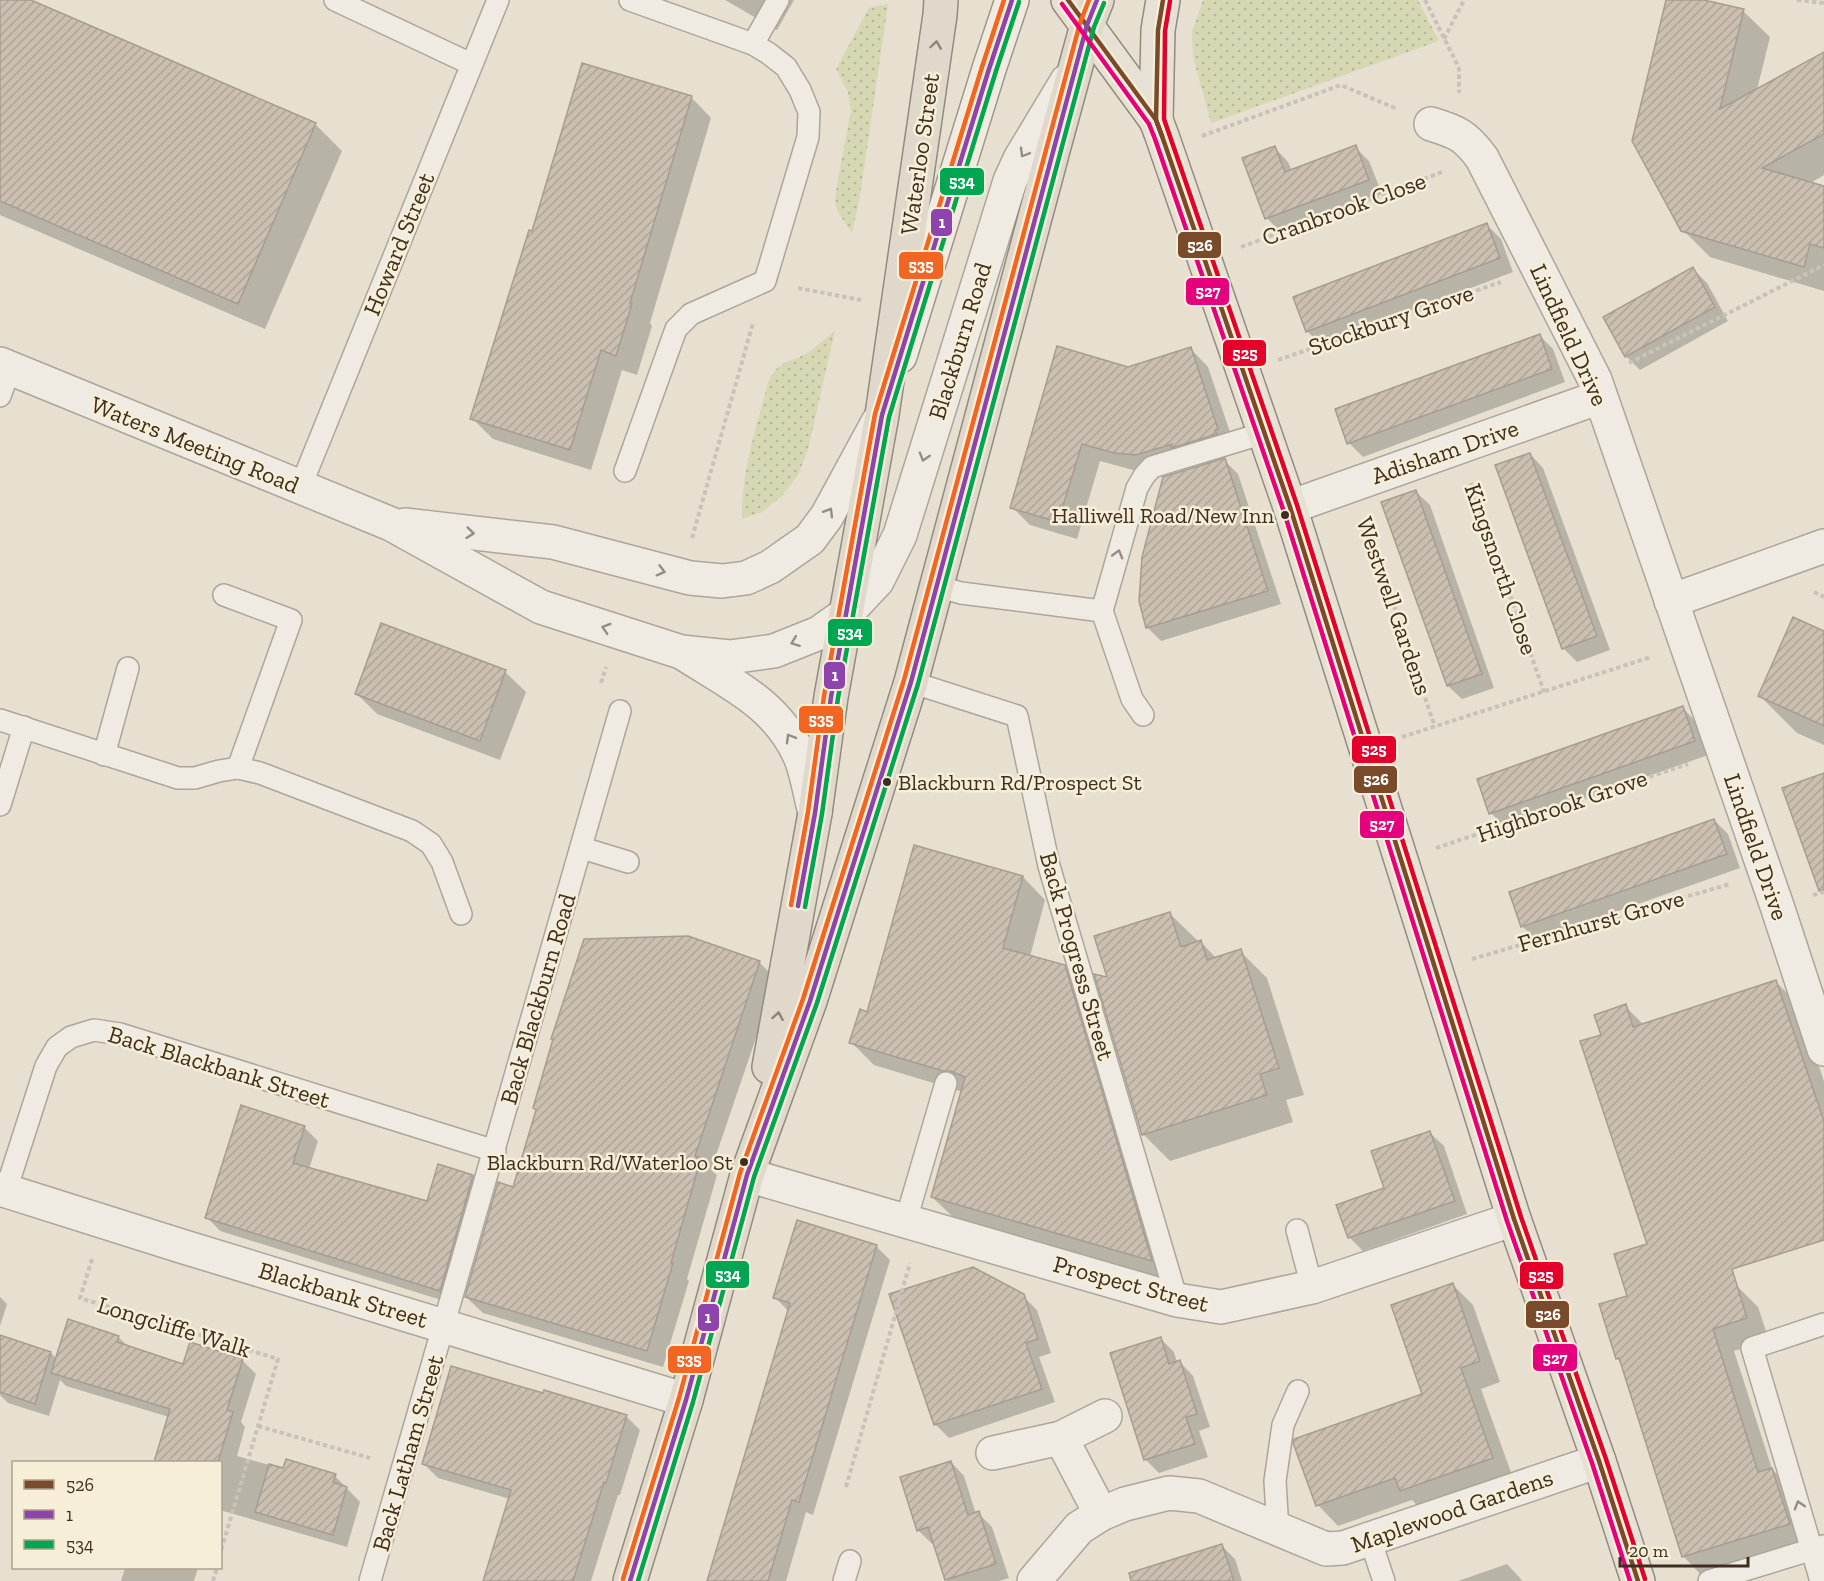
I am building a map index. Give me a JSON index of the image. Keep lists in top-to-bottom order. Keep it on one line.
{"streets":{"highway":["Waterloo Street","Blackburn Road"],"street":["Lindfield Drive","Waters Meeting Road","Adisham Drive","Prospect Street","Blackbank Street","Maplewood Gardens"],"lane":["Howard Street","Back Progress Street","Back Blackburn Road","Back Blackbank Street","Back Latham Street"],"path":["Cranbrook Close","Stockbury Grove","Kingsnorth Close","Westwell Gardens","Highbrook Grove","Fernhurst Grove","Longcliffe Walk"]},"crossings":[["Waterloo Street","Blackburn Road"],["Waterloo Street","Waters Meeting Road"],["Cranbrook Close","Lindfield Drive"],["Howard Street","Waters Meeting Road"],["Stockbury Grove","Lindfield Drive"],["Lindfield Drive","Adisham Drive"],["Lindfield Drive","Highbrook Grove"],["Lindfield Drive","Fernhurst Grove"],["Blackburn Road","Waters Meeting Road"],["Blackburn Road","Back Progress Street"],["Blackburn Road","Prospect Street"],["Blackburn Road","Blackbank Street"],["Adisham Drive","Kingsnorth Close"],["Adisham Drive","Westwell Gardens"],["Back Progress Street","Prospect Street"],["Back Blackburn Road","Back Blackbank Street"],["Back Blackburn Road","Back Latham Street"],["Back Blackbank Street","Blackbank Street"],["Back Blackbank Street","Back Latham Street"],["Blackbank Street","Longcliffe Walk"],["Blackbank Street","Back Latham Street"]],"one_way":["Waterloo Street"],"places":["Halliwell Road/New Inn","Blackburn Rd/Prospect St","Blackburn Rd/Waterloo St"],"lines":["transit line 526","transit line 1","transit line 535","transit line 525","transit line 534","transit line 527"],"legend":["526","1","534"],"scale_bar":"20 m"}
